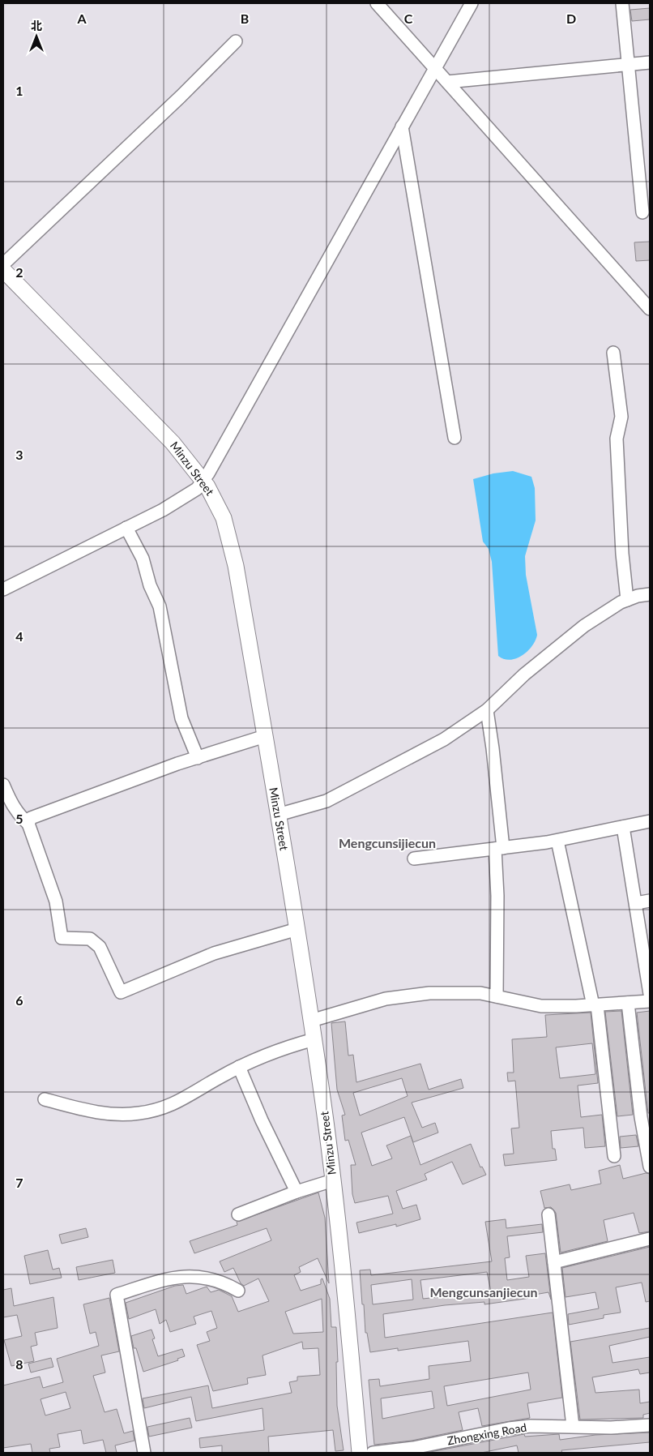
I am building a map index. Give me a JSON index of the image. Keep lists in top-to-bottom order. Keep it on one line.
{"streets":{"main road":["Minzu Street"],"street":["Zhongxing Road"]},"districts":["Mengcunsijiecun","Mengcunsanjiecun"],"north":"top","grid":{"columns":["A","B","C","D"],"rows":["1","2","3","4","5","6","7","8"]}}
